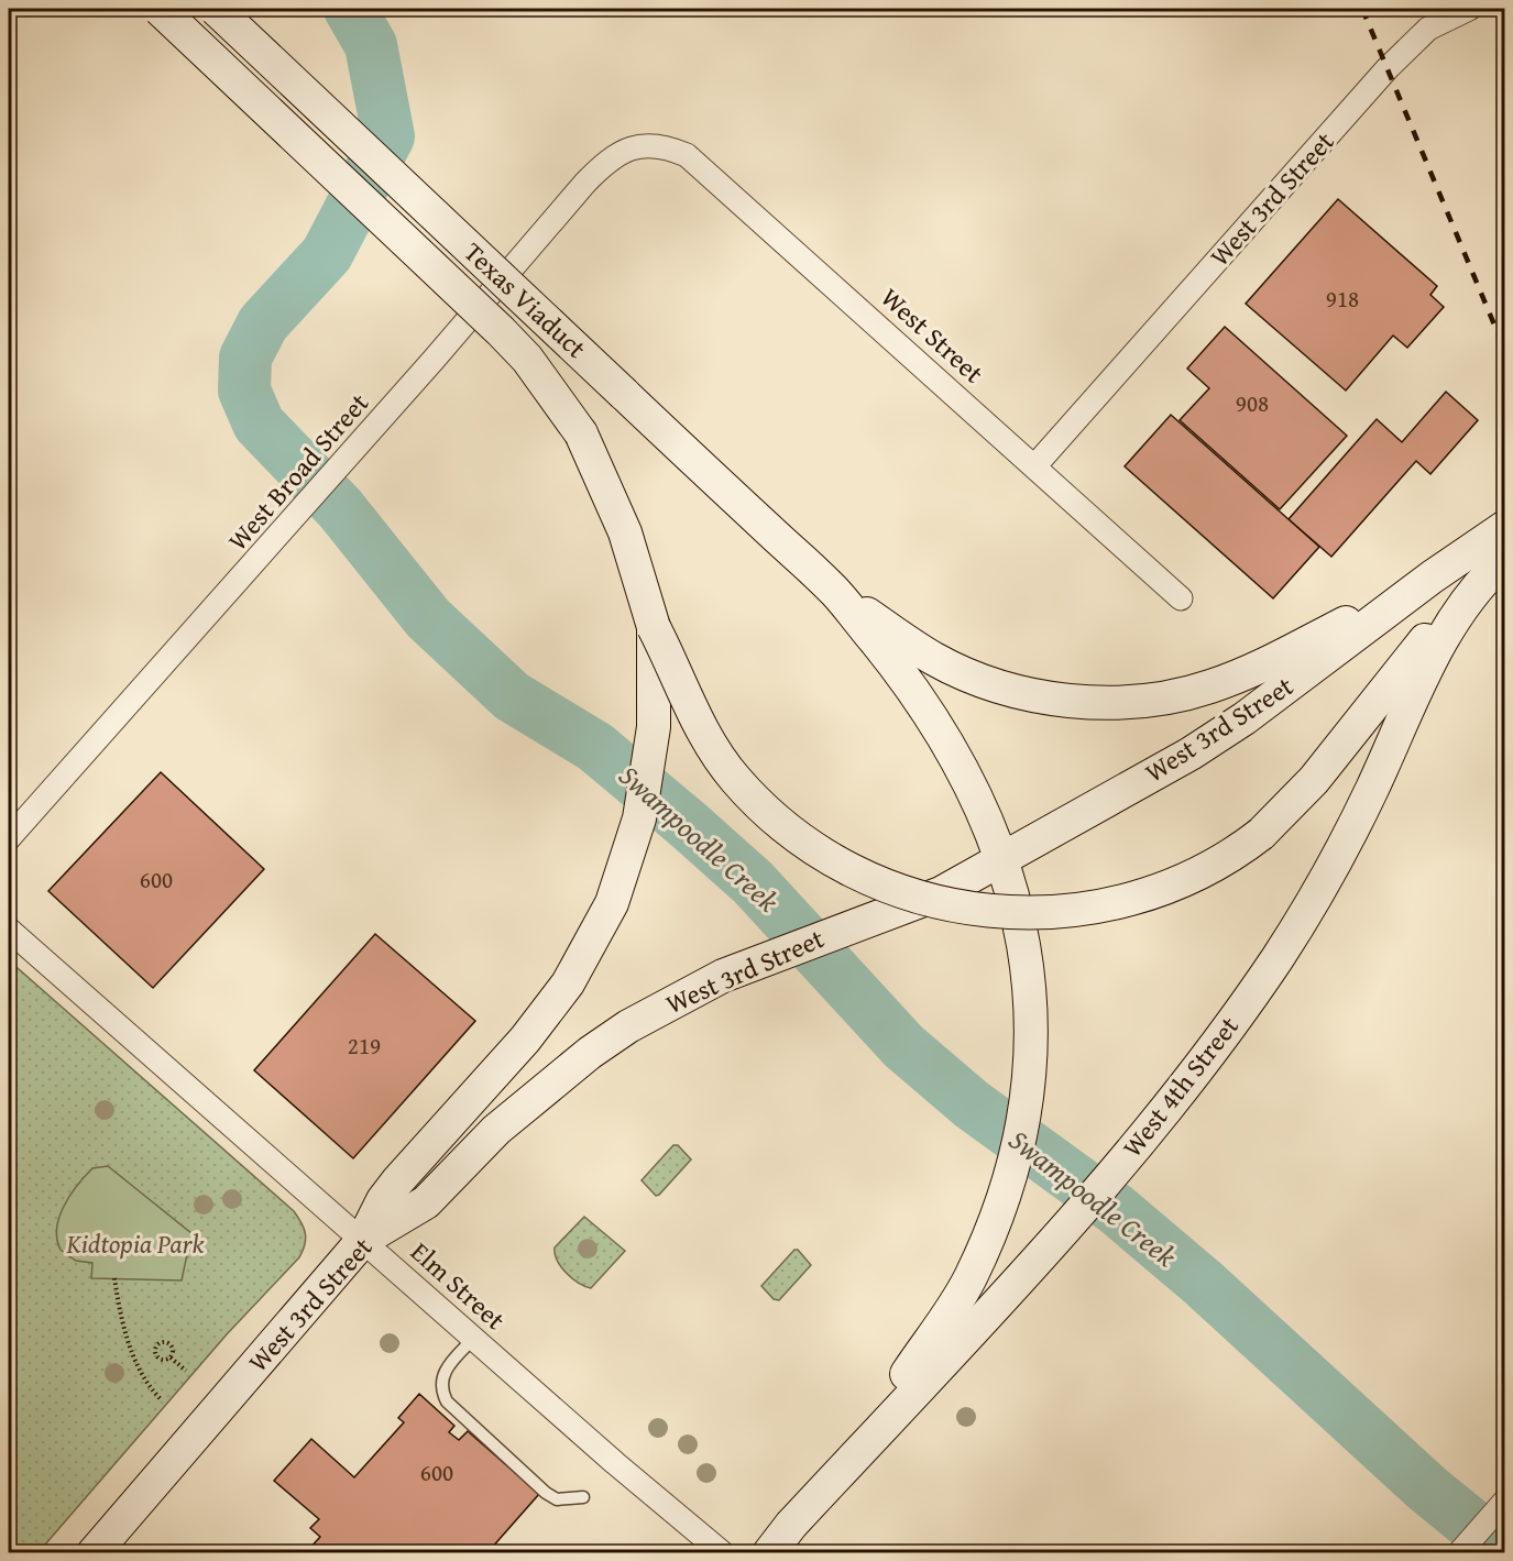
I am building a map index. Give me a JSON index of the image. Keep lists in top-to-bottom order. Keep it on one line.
{"streets":{"main road":["West 3rd Street","Texas Viaduct","West 4th Street"],"street":["West Street","West Broad Street","Elm Street"]},"crossings":[["West 3rd Street","West Street"],["West 3rd Street","Elm Street"],["West Street","West Broad Street"]],"water":["Swampoodle Creek"],"parks":["Kidtopia Park"],"house_numbers":["918","908","600","219","600"]}
